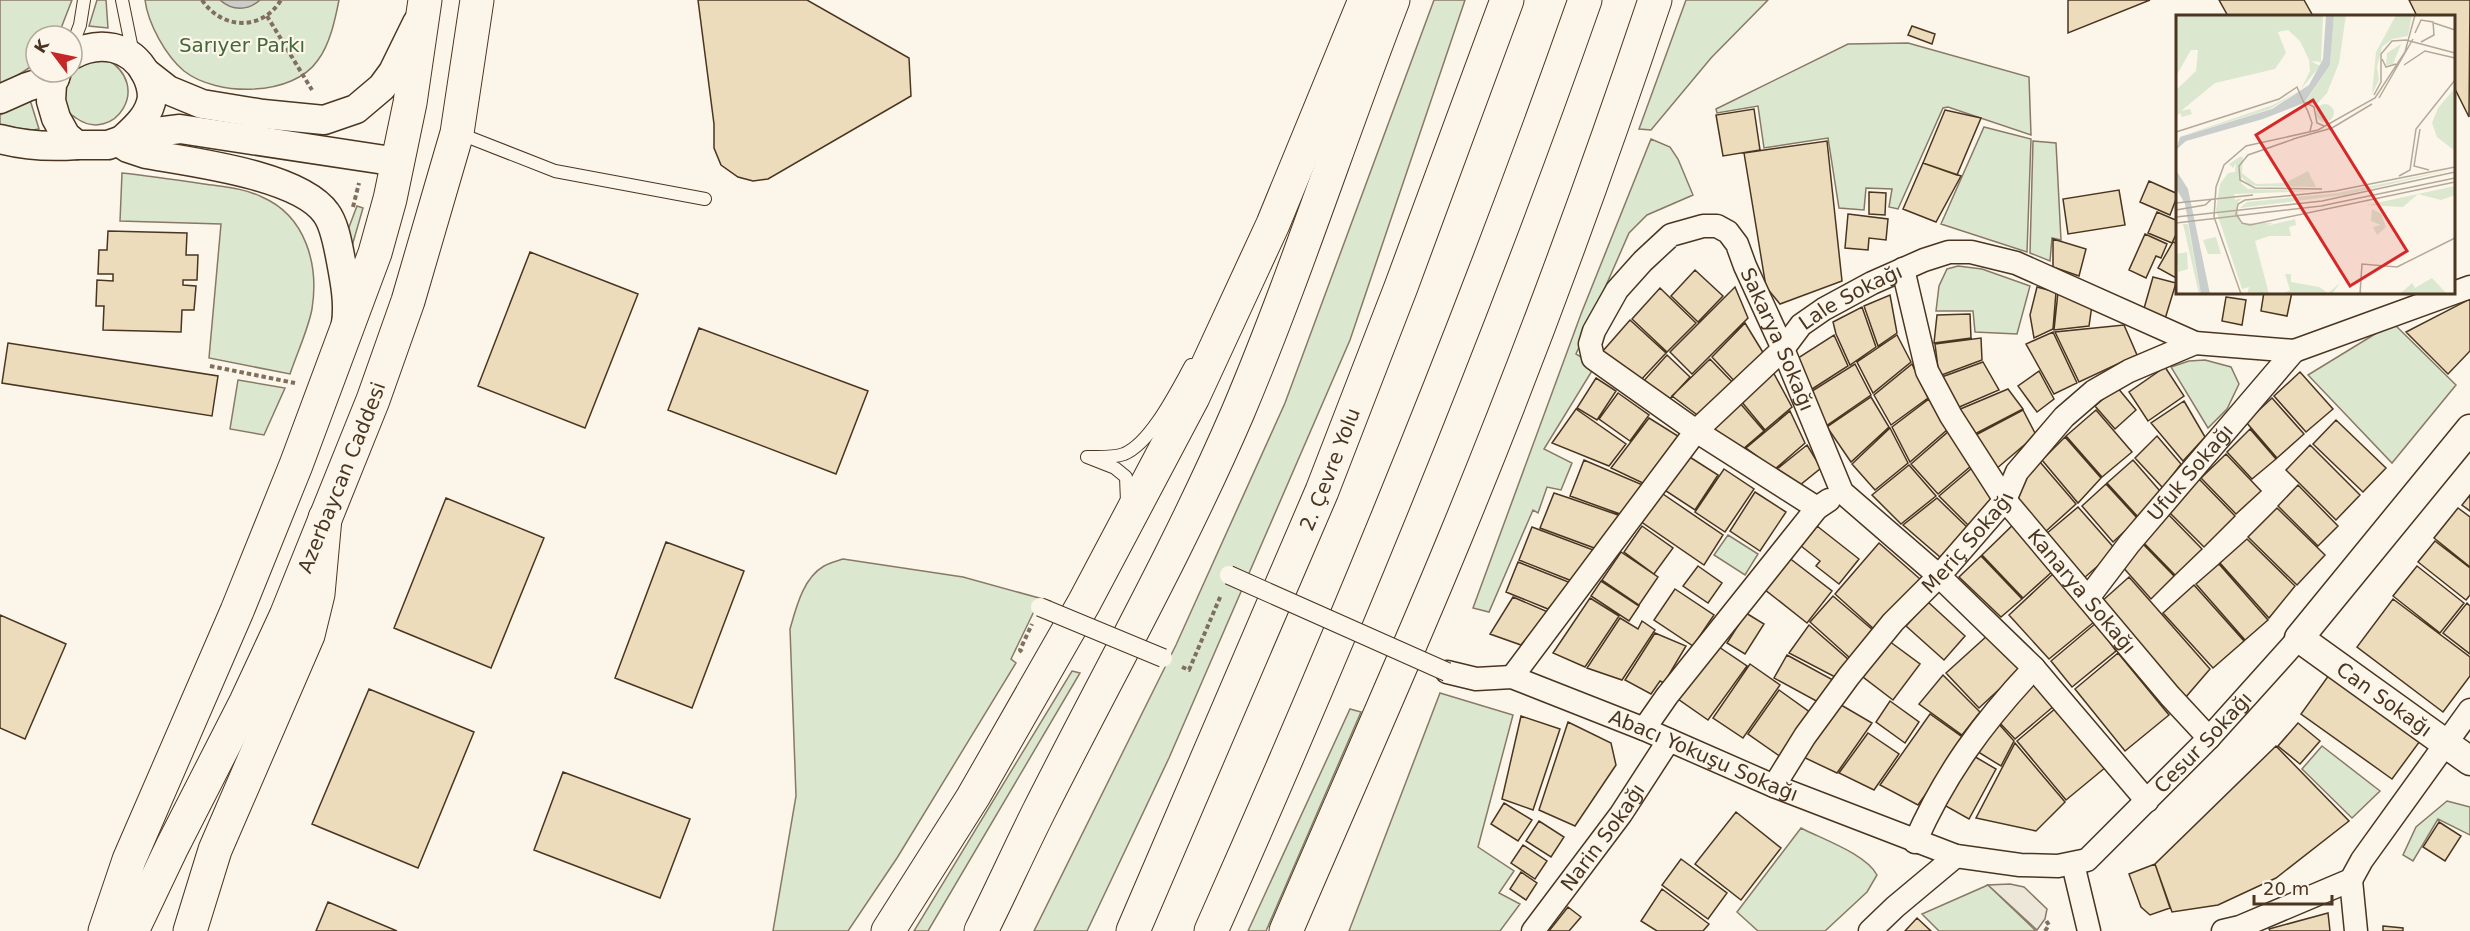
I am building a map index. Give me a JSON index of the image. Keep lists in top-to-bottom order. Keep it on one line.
{"streets":{"main road":["2. Çevre Yolu","Azerbaycan Caddesi"],"street":["Lale Sokağı","Sakarya Sokağı","Ufuk Sokağı","Meriç Sokağı","Kanarya Sokağı","Can Sokağı","Cesur Sokağı","Abacı Yokuşu Sokağı","Narin Sokağı"]},"crossings":[["Lale Sokağı","Sakarya Sokağı"],["Lale Sokağı","Ufuk Sokağı"],["Lale Sokağı","Meriç Sokağı"],["Lale Sokağı","Kanarya Sokağı"],["Lale Sokağı","Abacı Yokuşu Sokağı"],["Sakarya Sokağı","Meriç Sokağı"],["Sakarya Sokağı","Cesur Sokağı"],["Ufuk Sokağı","Meriç Sokağı"],["Ufuk Sokağı","Kanarya Sokağı"],["Meriç Sokağı","Kanarya Sokağı"],["Meriç Sokağı","Abacı Yokuşu Sokağı"],["Kanarya Sokağı","Cesur Sokağı"],["Can Sokağı","Cesur Sokağı"],["Cesur Sokağı","Abacı Yokuşu Sokağı"],["Abacı Yokuşu Sokağı","Narin Sokağı"]],"parks":["Sarıyer Parkı"],"scale_bar":"20 m","north":"top left"}
